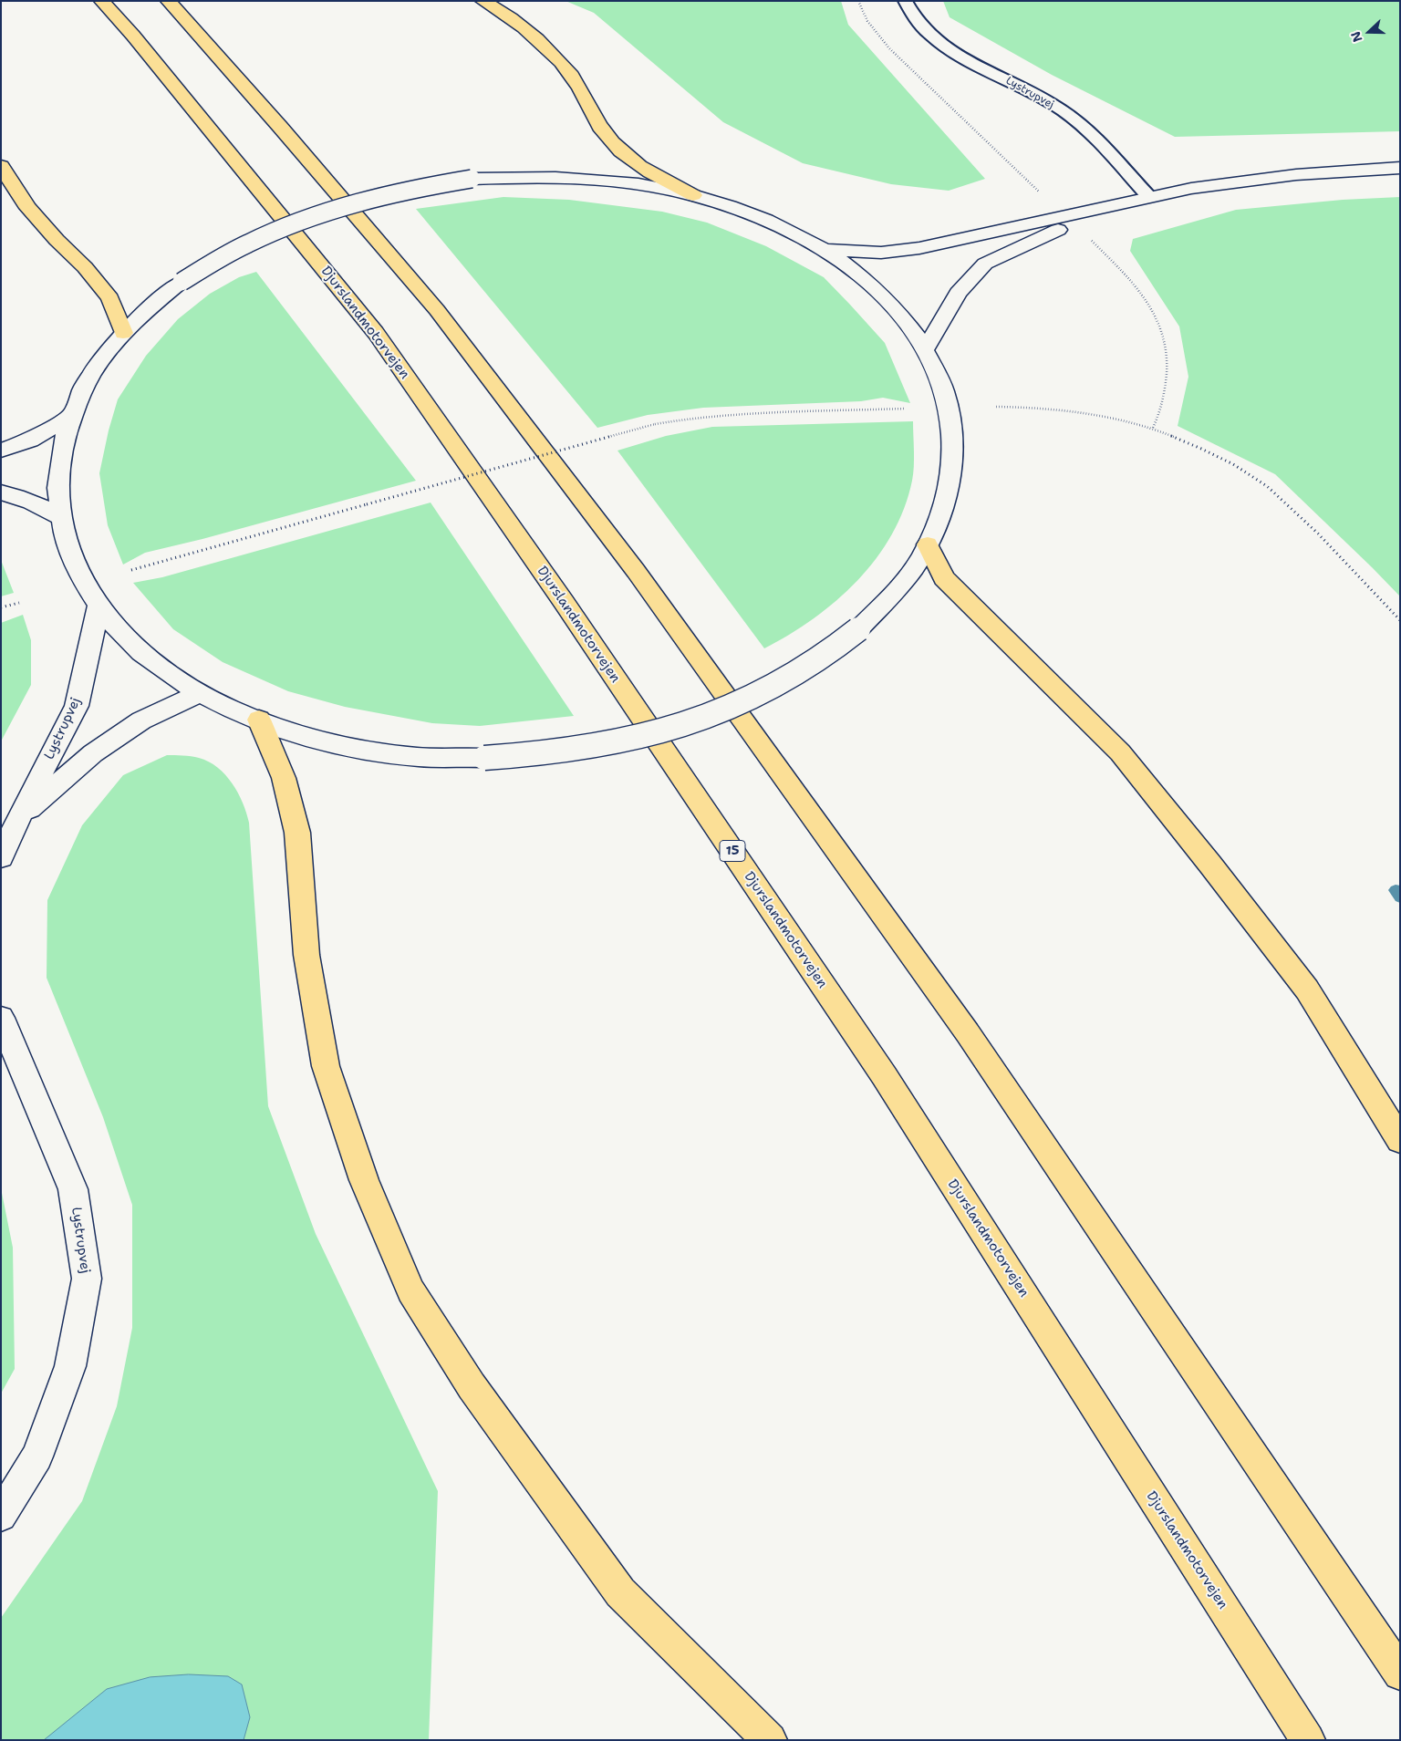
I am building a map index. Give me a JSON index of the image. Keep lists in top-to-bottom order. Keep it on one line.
{"streets":{"highway":["Djurslandmotorvejen","15"],"street":["Lystrupvej"]},"north":"left"}
